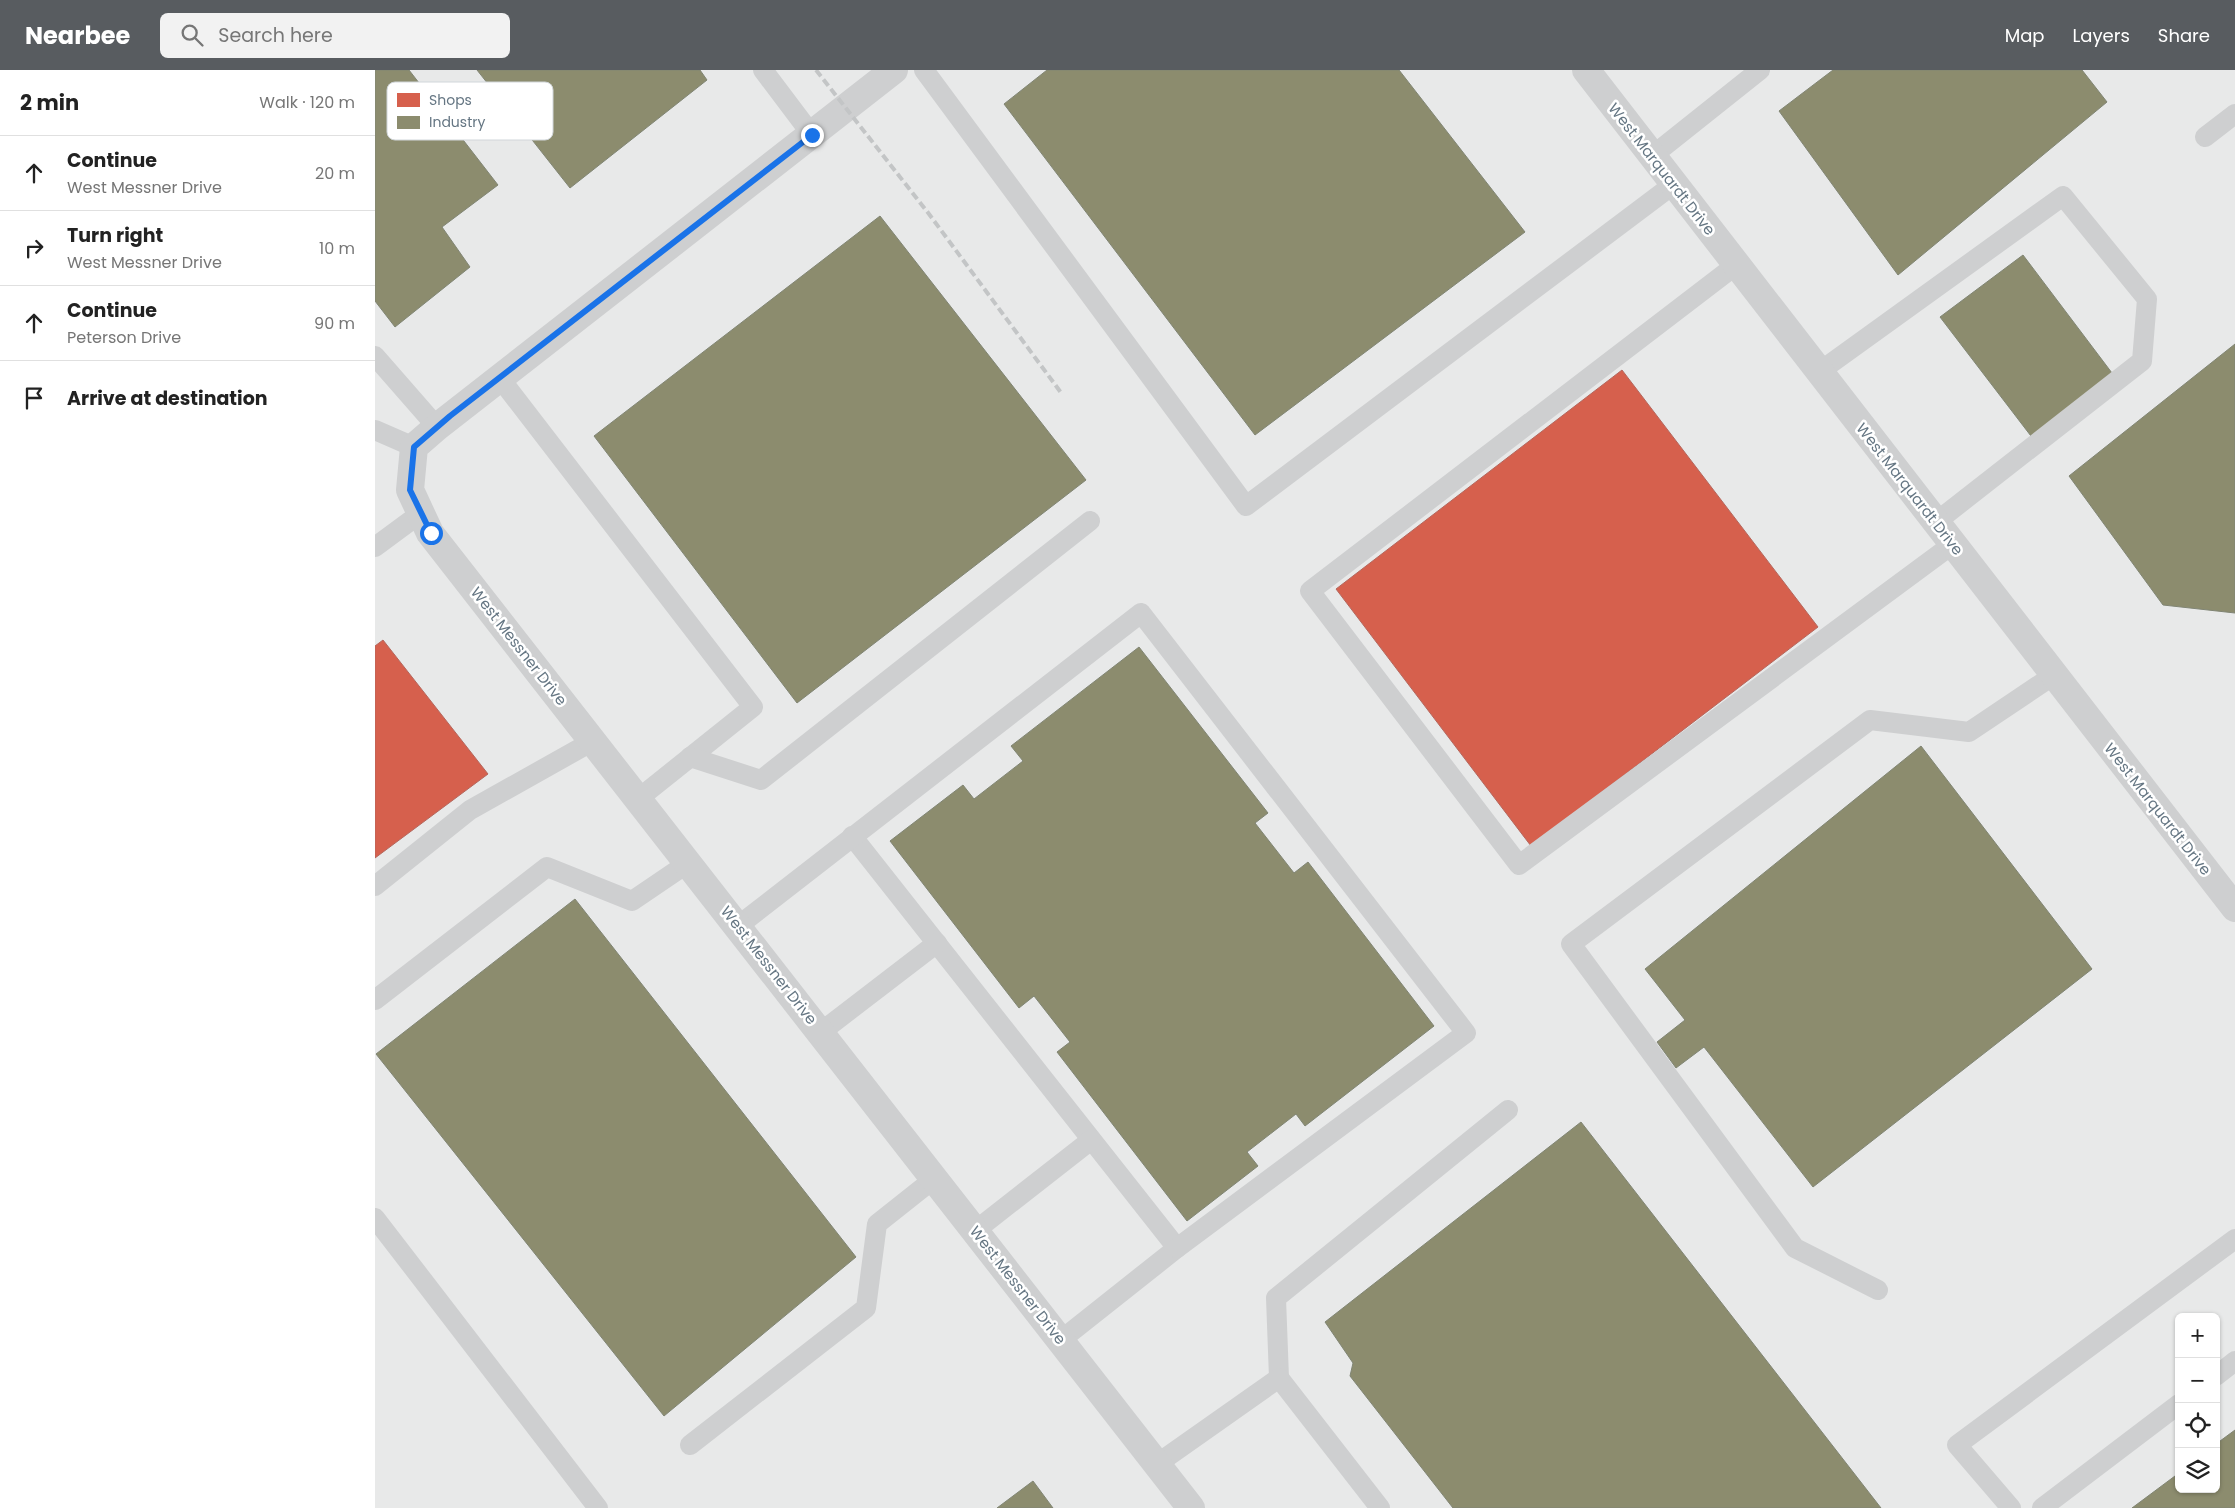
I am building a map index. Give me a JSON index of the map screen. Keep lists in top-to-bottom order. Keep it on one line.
{"streets":{"street":["West Marquardt Drive","West Messner Drive"]},"legend":["Shops","Industry"],"page":{"header":"Nearbee","search":"Search here","nav":["Map","Layers","Share"],"heading":["2 min","Walk · 120 m"],"list":[["Continue","West Messner Drive","20 m"],["Turn right","West Messner Drive","10 m"],["Continue","Peterson Drive","90 m"],"Arrive at destination"],"map_buttons":["+","−"]}}
